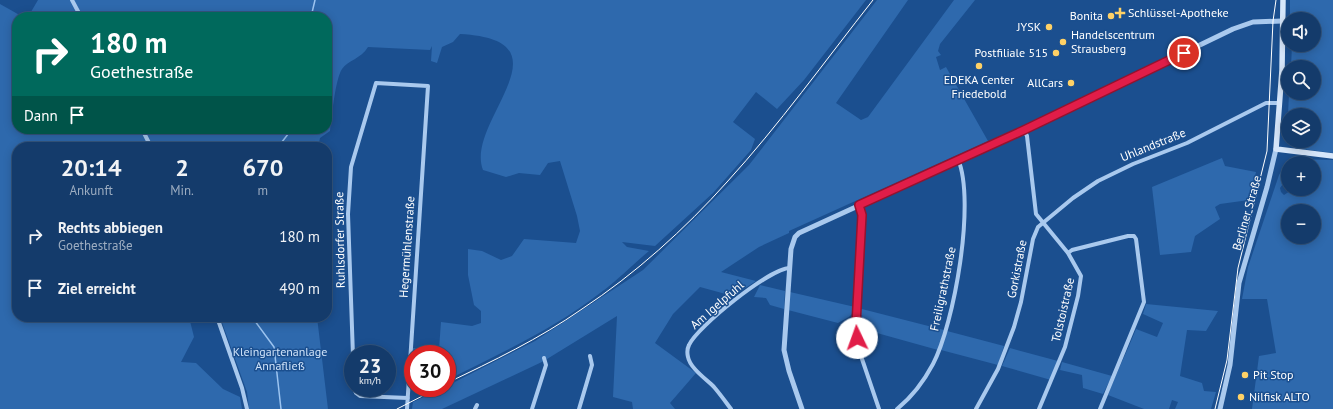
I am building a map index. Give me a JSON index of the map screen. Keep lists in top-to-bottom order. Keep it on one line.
{"streets":{"main road":["Berliner Straße"],"street":["Uhlandstraße","Ruhlsdorfer Straße","Hegermühlenstraße","Gorkistraße","Freiligrathstraße","Am Igelpfuhl","Tolstoistraße"]},"crossings":[["Uhlandstraße","Berliner Straße"],["Uhlandstraße","Gorkistraße"],["Uhlandstraße","Tolstoistraße"],["Ruhlsdorfer Straße","Hegermühlenstraße"],["Gorkistraße","Tolstoistraße"]],"parks":["Kleingartenanlage Annafließ"],"places":{"health":["Schlüssel-Apotheke"],"other":["Bonita","JYSK","Handelscentrum Strausberg","Postfiliale 515","EDEKA Center Friedebold","AllCars","Pit Stop","Nilfisk ALTO"]},"page":{"map_buttons":["+","−"],"turn":["180 m","Goethestraße"],"then":"Dann","eta":["20:14","Ankunft","2","Min.","670","m"],"list":[{"name":"Rechts abbiegen","note":"Goethestraße","value":"180 m"},{"name":"Ziel erreicht","value":"490 m"}],"speed":"23 km/h","limit":"30"}}
